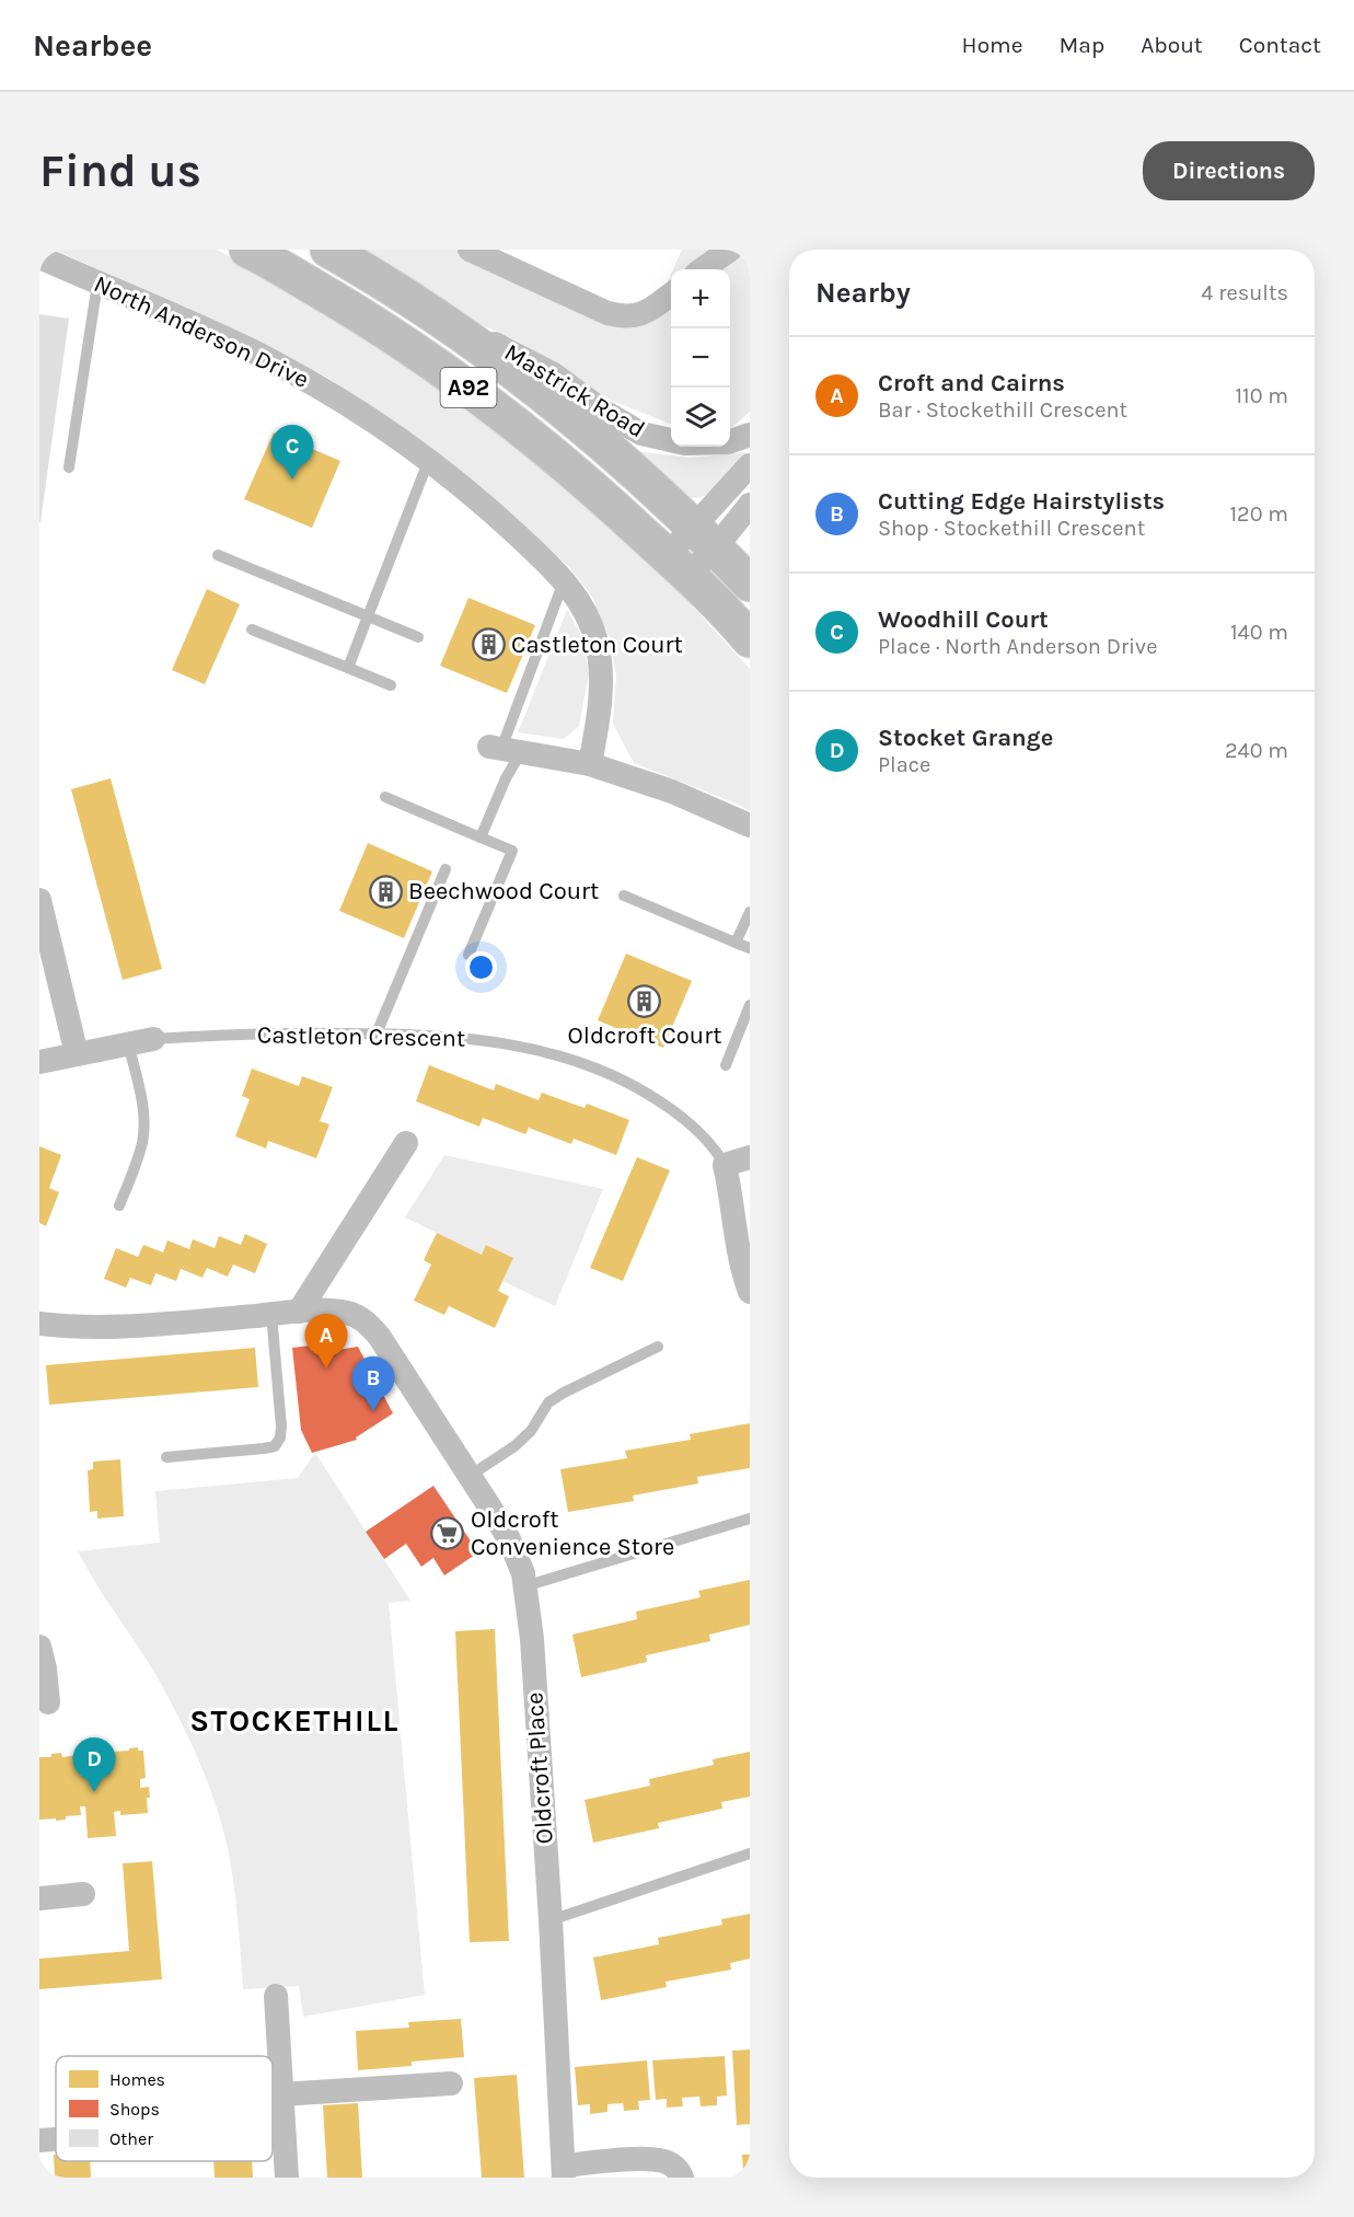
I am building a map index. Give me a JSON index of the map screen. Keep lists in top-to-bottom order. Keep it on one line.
{"streets":{"main road":["A92"],"street":["North Anderson Drive","Mastrick Road","Castleton Crescent","Oldcroft Place"]},"crossings":[["A92","Mastrick Road"]],"districts":["STOCKETHILL"],"places":{"building":["Castleton Court","Beechwood Court","Oldcroft Court"],"supermarket":["Oldcroft Convenience Store"]},"legend":["Homes","Shops","Other"],"page":{"header":"Nearbee","nav":["Home","Map","About","Contact"],"buttons":"Directions","title":"Find us","heading":["Nearby","4 results"],"map_buttons":["+","−"],"list":[{"mark":"A","name":"Croft and Cairns","note":"Bar · Stockethill Crescent","value":"110 m"},{"mark":"B","name":"Cutting Edge Hairstylists","note":"Shop · Stockethill Crescent","value":"120 m"},{"mark":"C","name":"Woodhill Court","note":"Place · North Anderson Drive","value":"140 m"},{"mark":"D","name":"Stocket Grange","note":"Place","value":"240 m"}],"pins":["C","A","B","D"]}}
